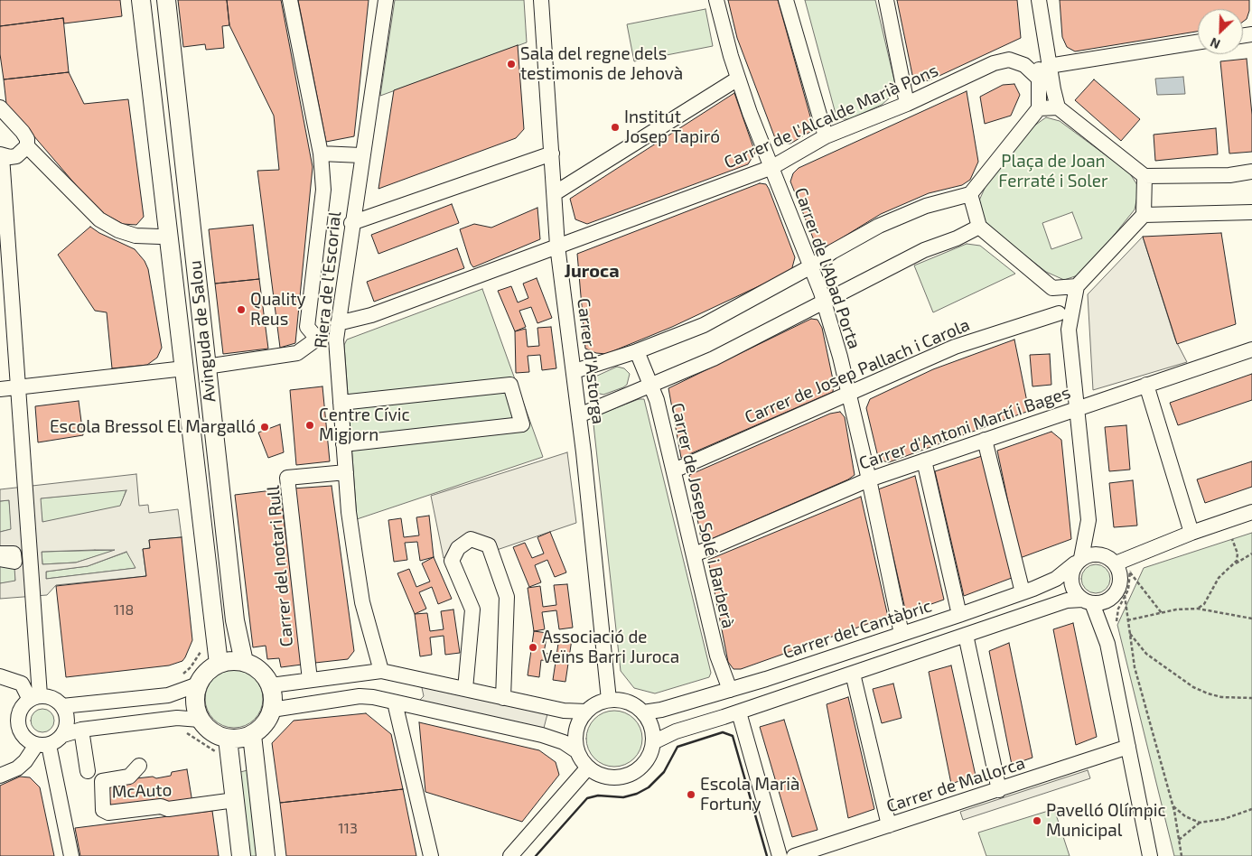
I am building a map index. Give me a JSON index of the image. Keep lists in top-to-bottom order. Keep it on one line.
{"streets":{"main road":["Avinguda de Salou"],"street":["Carrer de l'Alcalde Marià Pons","Carrer de l'Abad Porta","Riera de l'Escorial","Carrer d'Astorga","Carrer de Josep Pallach i Carola","Carrer d'Antoni Martí i Bages","Carrer de Josep Solé i Barberà","Carrer del notari Rull","Carrer del Cantàbric","Carrer de Mallorca","McAuto"]},"crossings":[["Carrer de l'Alcalde Marià Pons","Carrer de l'Abad Porta"],["Carrer de l'Alcalde Marià Pons","Riera de l'Escorial"],["Carrer de l'Alcalde Marià Pons","Carrer d'Astorga"],["Carrer de l'Abad Porta","Carrer de Josep Pallach i Carola"],["Carrer de l'Abad Porta","Carrer d'Antoni Martí i Bages"],["Carrer de l'Abad Porta","Carrer del Cantàbric"],["Riera de l'Escorial","Carrer del notari Rull"],["Carrer d'Astorga","Carrer del Cantàbric"],["Carrer de Josep Pallach i Carola","Carrer de Josep Solé i Barberà"],["Carrer d'Antoni Martí i Bages","Carrer de Josep Solé i Barberà"],["Carrer de Josep Solé i Barberà","Carrer del Cantàbric"]],"districts":["Juroca"],"parks":["Plaça de Joan Ferraté i Soler"],"places":["Sala del regne dels testimonis de Jehovà","Institut Josep Tapiró","Quality Reus","Centre Cívic Migjorn","Escola Bressol El Margalló","Associació de Veïns Barri Juroca","Escola Marià Fortuny","Pavelló Olímpic Municipal"],"house_numbers":["118","113"],"north":"bottom left"}
